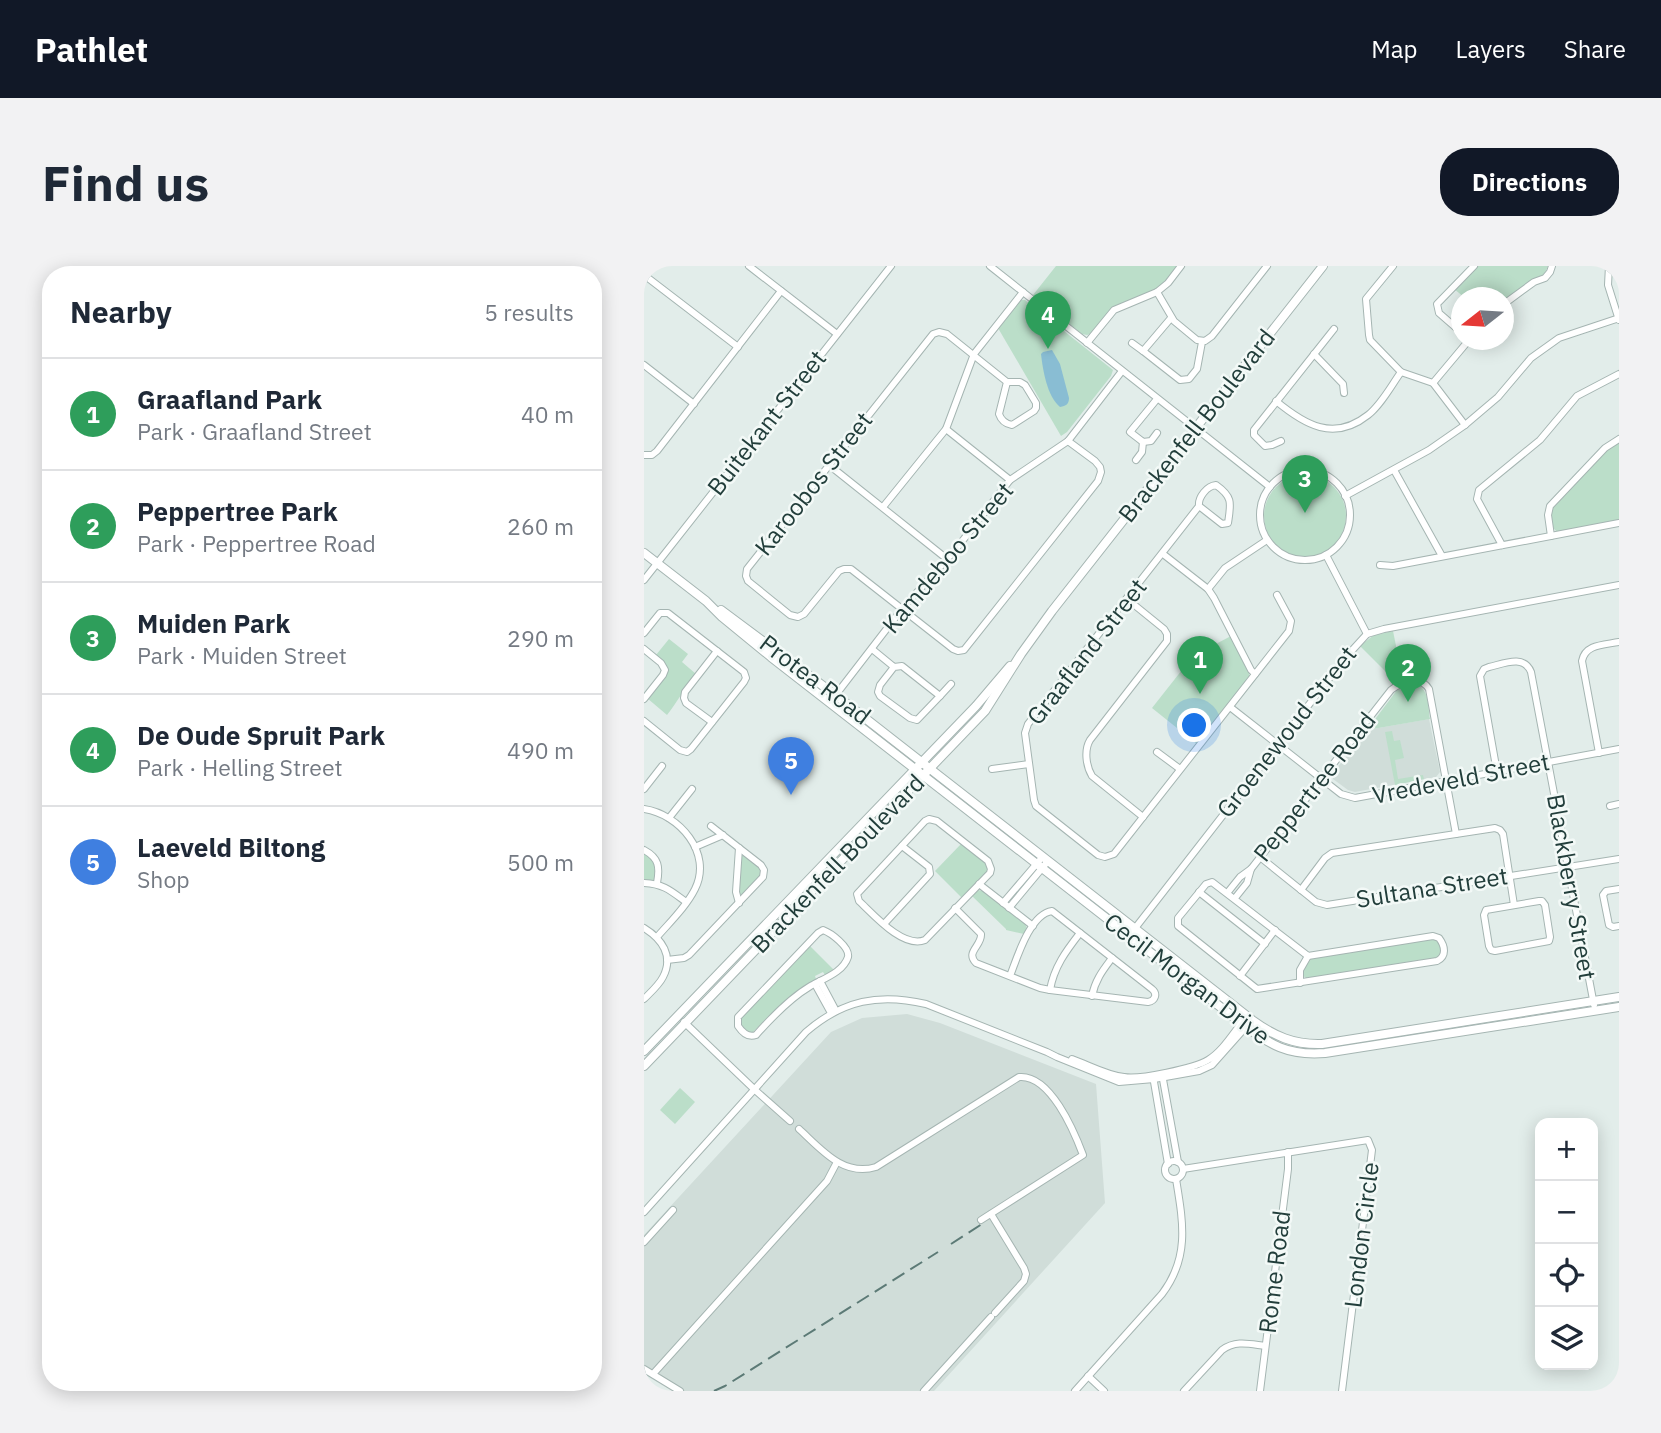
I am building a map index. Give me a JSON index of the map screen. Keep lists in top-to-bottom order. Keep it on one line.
{"streets":{"street":["Buitekant Street","Brackenfell Boulevard","Karoobos Street","Kamdeboo Street","Graafland Street","Protea Road","Groenewoud Street","Vredeveld Street","Peppertree Road","Blackberry Street","Sultana Street","Cecil Morgan Drive","London Circle","Rome Road"]},"crossings":[["Buitekant Street","Protea Road"],["Brackenfell Boulevard","Protea Road"],["Brackenfell Boulevard","Cecil Morgan Drive"],["Karoobos Street","Kamdeboo Street"],["Kamdeboo Street","Protea Road"],["Graafland Street","Vredeveld Street"],["Protea Road","Cecil Morgan Drive"],["Groenewoud Street","Vredeveld Street"],["Groenewoud Street","Cecil Morgan Drive"],["Vredeveld Street","Peppertree Road"],["Vredeveld Street","Blackberry Street"],["Peppertree Road","Sultana Street"],["Blackberry Street","Sultana Street"],["Blackberry Street","Cecil Morgan Drive"],["London Circle","Rome Road"]],"north":"left","page":{"header":"Pathlet","nav":["Map","Layers","Share"],"buttons":"Directions","title":"Find us","heading":["Nearby","5 results"],"pins":["4","3","1","2","5"],"list":[{"mark":"1","name":"Graafland Park","note":"Park · Graafland Street","value":"40 m"},{"mark":"2","name":"Peppertree Park","note":"Park · Peppertree Road","value":"260 m"},{"mark":"3","name":"Muiden Park","note":"Park · Muiden Street","value":"290 m"},{"mark":"4","name":"De Oude Spruit Park","note":"Park · Helling Street","value":"490 m"},{"mark":"5","name":"Laeveld Biltong","note":"Shop","value":"500 m"}],"map_buttons":["+","−"]}}
